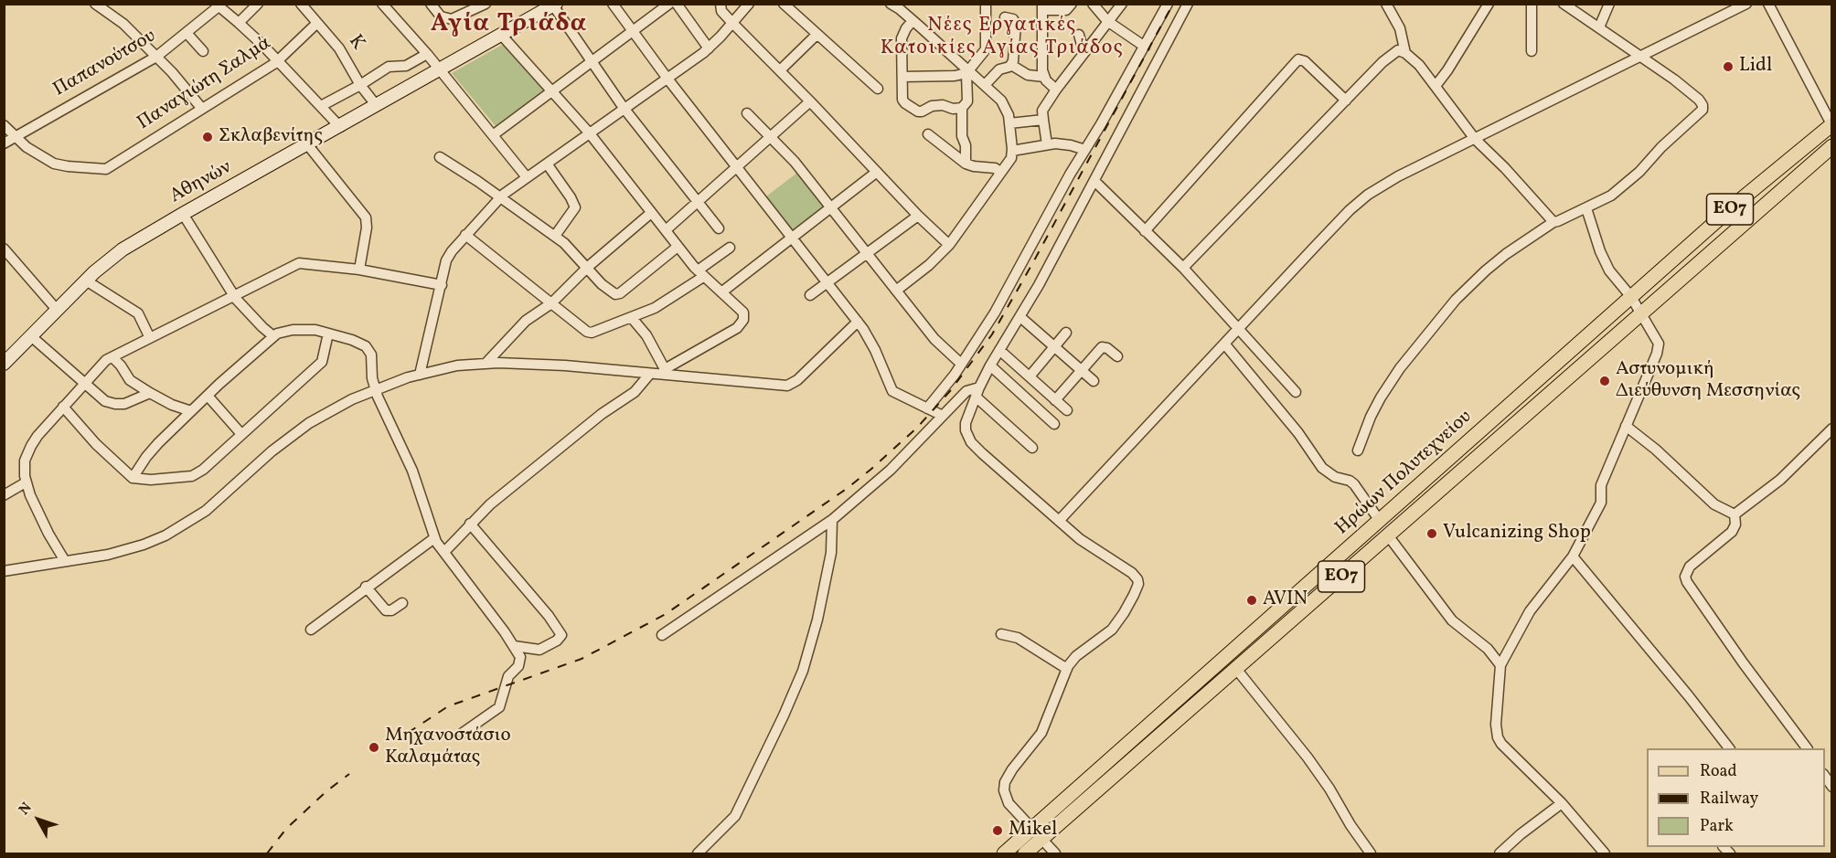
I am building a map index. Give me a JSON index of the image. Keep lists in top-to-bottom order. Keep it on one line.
{"streets":{"main road":["Αθηνών","ΕΟ7","Ηρώων Πολυτεχνείου"],"street":["Κ","Παπανούτσου","Παναγιώτη Σαλμά"]},"crossings":[["Κ","Παναγιώτη Σαλμά"],["Κ","Αθηνών"],["Παπανούτσου","Παναγιώτη Σαλμά"]],"districts":["Αγία Τριάδα","Νέες Εργατικές Κατοικίες Αγίας Τριάδος"],"places":["Lidl","Σκλαβενίτης","Αστυνομική Διεύθυνση Μεσσηνίας","Vulcanizing Shop","AVIN","Μηχανοστάσιο Καλαμάτας","Mikel"],"legend":["Road","Railway","Park"],"north":"top left"}
